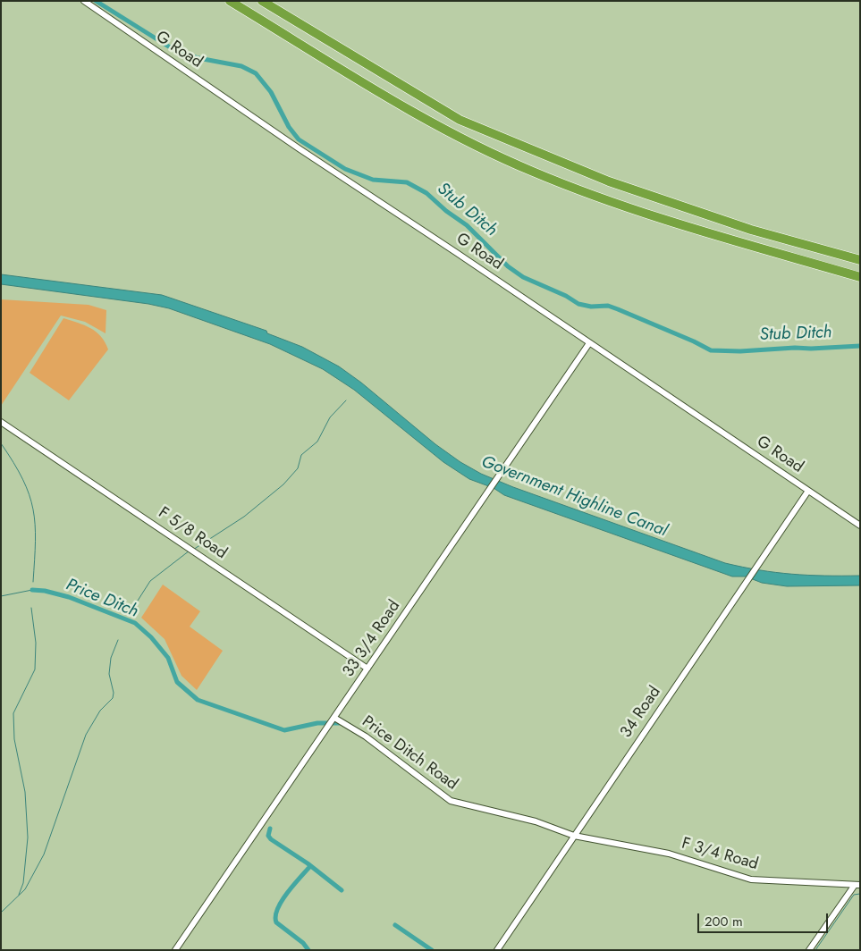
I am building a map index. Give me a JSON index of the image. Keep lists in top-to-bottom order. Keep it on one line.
{"streets":{"street":["G Road","F 5/8 Road","33 3/4 Road","34 Road","Price Ditch Road","F 3/4 Road"]},"crossings":[["G Road","33 3/4 Road"],["G Road","34 Road"],["F 5/8 Road","33 3/4 Road"],["33 3/4 Road","Price Ditch Road"],["34 Road","Price Ditch Road"],["34 Road","F 3/4 Road"],["Price Ditch Road","F 3/4 Road"]],"water":["Stub Ditch","Government Highline Canal","Price Ditch"],"scale_bar":"200 m"}
